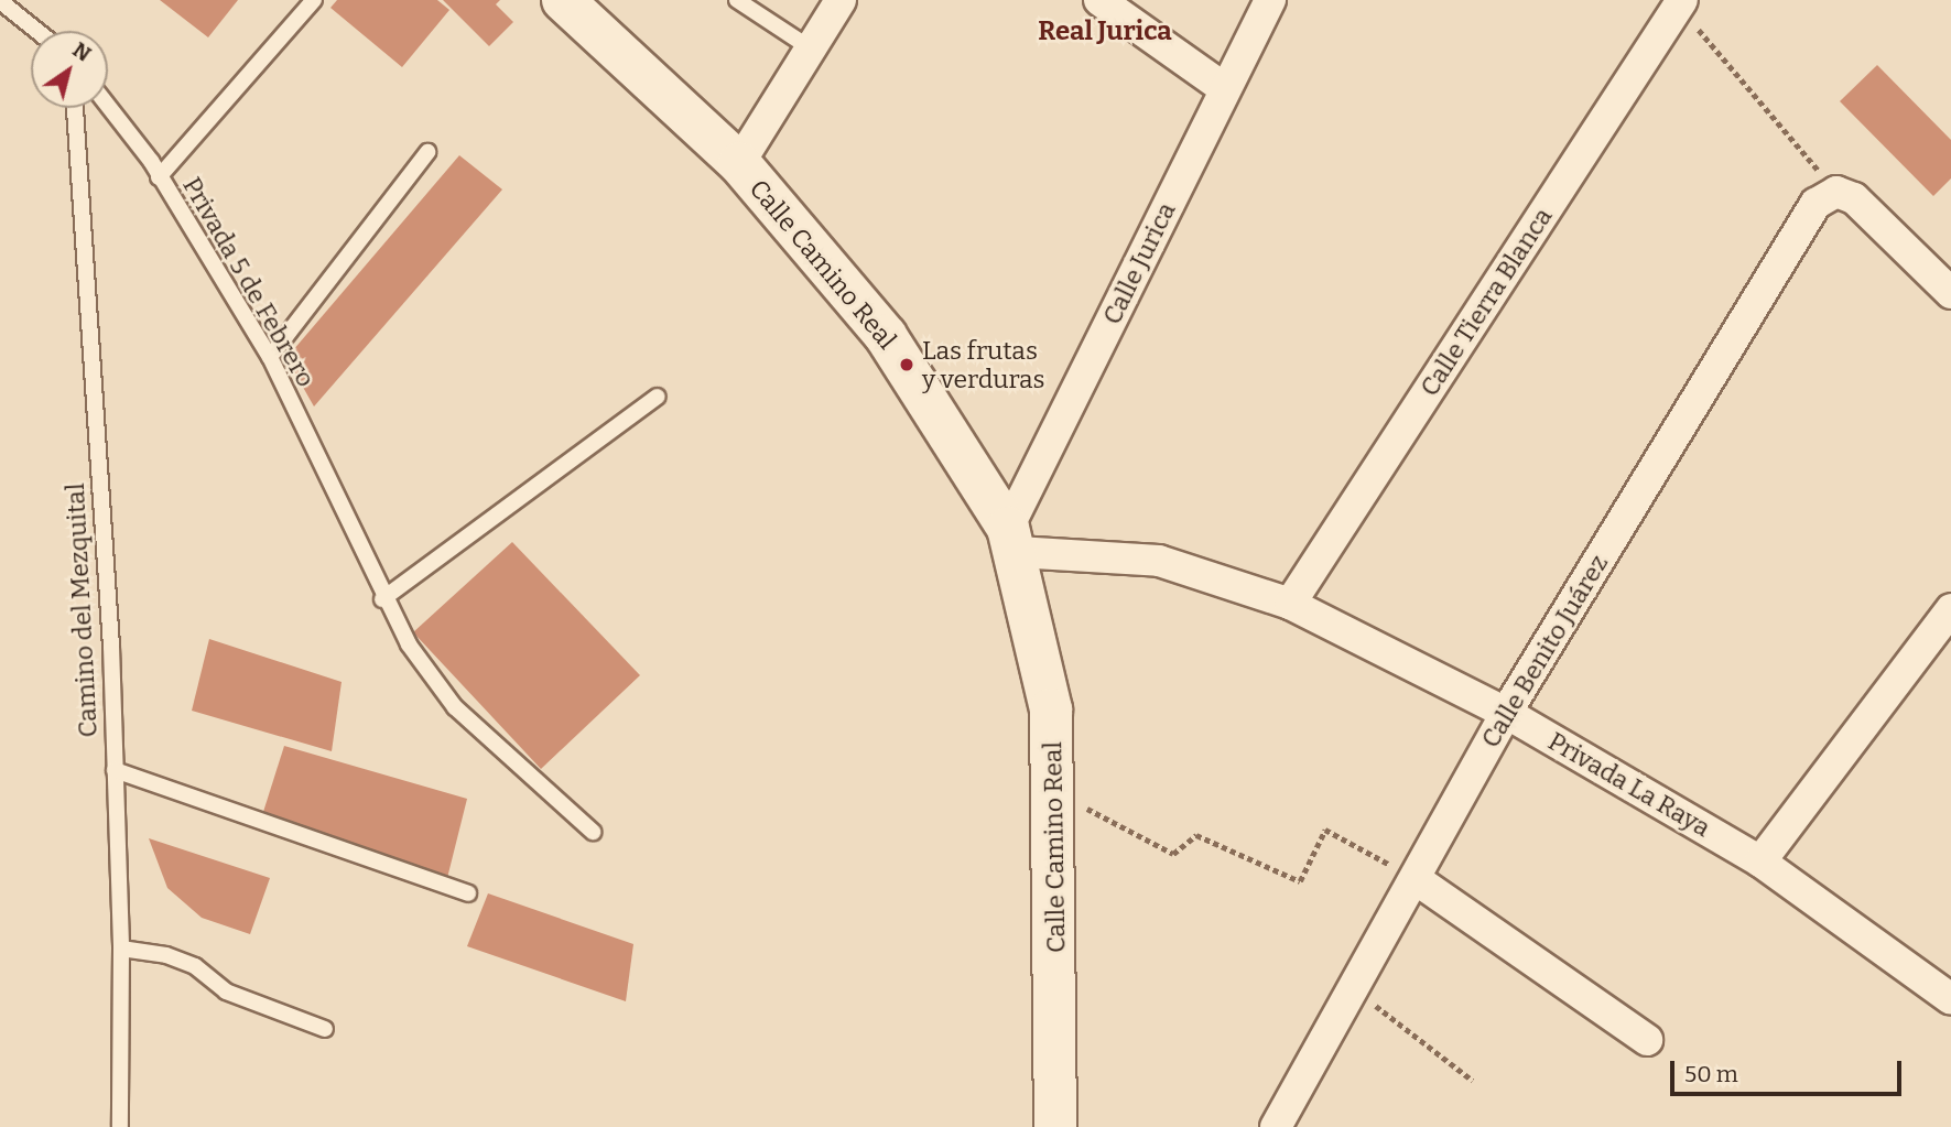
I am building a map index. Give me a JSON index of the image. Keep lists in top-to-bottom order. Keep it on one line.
{"streets":{"street":["Calle Jurica","Calle Camino Real","Calle Tierra Blanca","Calle Benito Juárez","Privada La Raya"],"lane":["Privada 5 de Febrero","Camino del Mezquital"]},"crossings":[["Calle Jurica","Calle Camino Real"],["Calle Jurica","Privada La Raya"],["Calle Camino Real","Privada La Raya"],["Calle Tierra Blanca","Privada La Raya"],["Calle Benito Juárez","Privada La Raya"]],"districts":["Real Jurica"],"places":["Las frutas y verduras"],"scale_bar":"50 m","north":"top right"}
